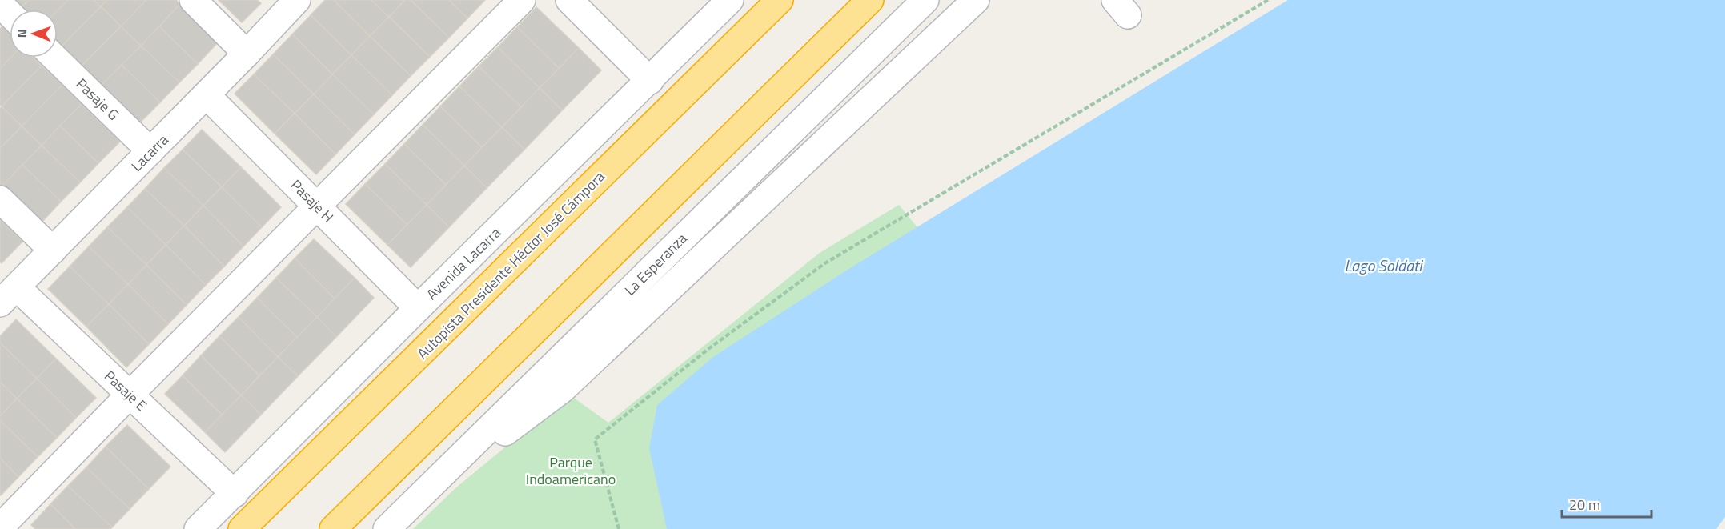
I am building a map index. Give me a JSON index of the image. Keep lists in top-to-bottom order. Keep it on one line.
{"streets":{"highway":["Autopista Presidente Héctor José Cámpora"],"street":["Pasaje G","Lacarra","Pasaje H","Avenida Lacarra","La Esperanza","Pasaje E"]},"crossings":[["Pasaje G","Lacarra"],["Lacarra","Pasaje H"],["Lacarra","Pasaje E"],["Pasaje H","Avenida Lacarra"],["Avenida Lacarra","Pasaje E"]],"water":["Lago Soldati"],"parks":["Parque Indoamericano"],"scale_bar":"20 m","north":"left"}
